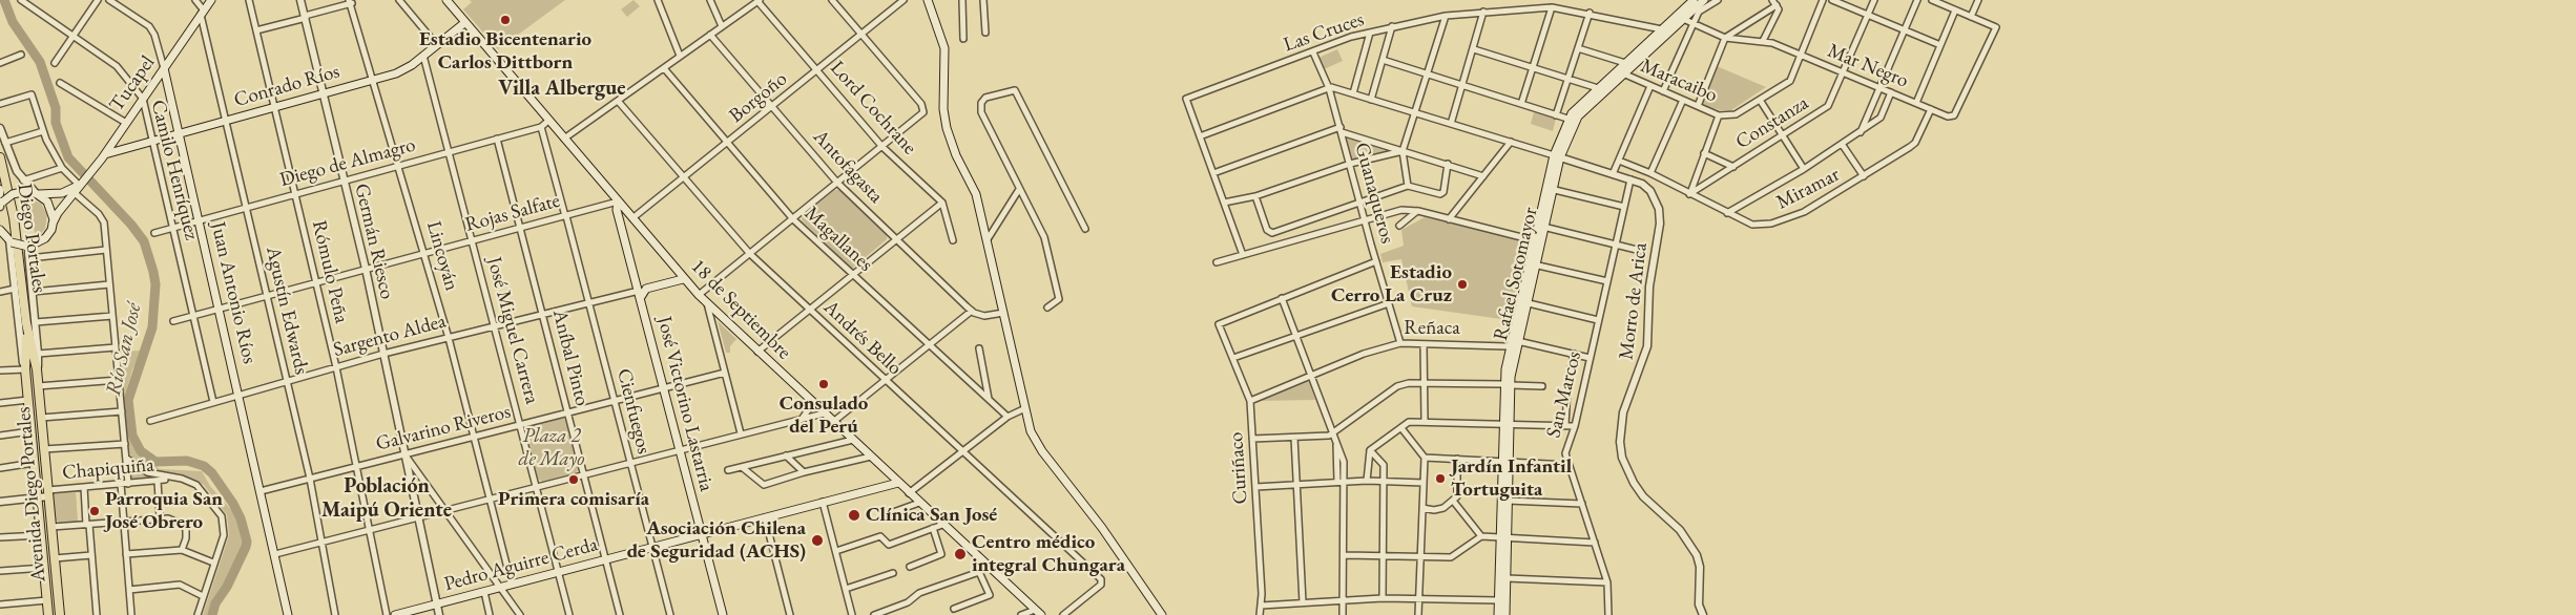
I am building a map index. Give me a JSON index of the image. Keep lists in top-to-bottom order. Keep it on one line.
{"streets":{"main road":["Tucapel","Conrado Ríos","Diego Portales","Rafael Sotomayor","Juan Antonio Ríos","18 de Septiembre","Sargento Aldea","José Victorino Lastarria","Avenida Diego Portales","Pedro Aguirre Cerda"],"street":["Las Cruces","Mar Negro","Maracaibo","Borgoño","Lord Cochrane","Constanza","Diego de Almagro","Antofagasta","Camilo Henríquez","Miramar","Guanaqueros","Rojas Salfate","Magallanes","Germán Riesco","Lincoyán","Rómulo Peña","Morro de Arica","Agustín Edwards","Reñaca","José Miguel Carrera","Andrés Bello","Aníbal Pinto","San Marcos","Cienfuegos","Galvarino Riveros","Curiñaco","Chapiquiña"]},"crossings":[["Las Cruces","Guanaqueros"],["Las Cruces","Rafael Sotomayor"],["Mar Negro","Maracaibo"],["Mar Negro","Constanza"],["Mar Negro","Miramar"],["Mar Negro","Rafael Sotomayor"],["Maracaibo","Rafael Sotomayor"],["Tucapel","Conrado Ríos"],["Tucapel","Camilo Henríquez"],["Tucapel","Diego Portales"],["Tucapel","Juan Antonio Ríos"],["Tucapel","Agustín Edwards"],["Conrado Ríos","Camilo Henríquez"],["Conrado Ríos","Germán Riesco"],["Conrado Ríos","Lincoyán"],["Conrado Ríos","Rómulo Peña"],["Conrado Ríos","Juan Antonio Ríos"],["Conrado Ríos","18 de Septiembre"],["Conrado Ríos","Agustín Edwards"],["Conrado Ríos","José Miguel Carrera"],["Borgoño","Lord Cochrane"],["Borgoño","Antofagasta"],["Borgoño","Magallanes"],["Borgoño","18 de Septiembre"],["Borgoño","Andrés Bello"],["Constanza","Miramar"],["Diego de Almagro","Camilo Henríquez"],["Diego de Almagro","Germán Riesco"],["Diego de Almagro","Lincoyán"],["Diego de Almagro","Rómulo Peña"],["Diego de Almagro","Juan Antonio Ríos"],["Diego de Almagro","18 de Septiembre"],["Diego de Almagro","Agustín Edwards"],["Diego de Almagro","José Miguel Carrera"],["Diego de Almagro","Aníbal Pinto"],["Diego de Almagro","Cienfuegos"],["Camilo Henríquez","Rojas Salfate"],["Camilo Henríquez","Sargento Aldea"],["Guanaqueros","Reñaca"],["Rojas Salfate","Germán Riesco"],["Rojas Salfate","Lincoyán"],["Rojas Salfate","Rómulo Peña"],["Rojas Salfate","Juan Antonio Ríos"],["Rojas Salfate","18 de Septiembre"],["Rojas Salfate","Agustín Edwards"],["Rojas Salfate","José Miguel Carrera"],["Rojas Salfate","Aníbal Pinto"],["Rojas Salfate","José Victorino Lastarria"],["Rojas Salfate","Cienfuegos"],["Diego Portales","Avenida Diego Portales"],["Germán Riesco","Sargento Aldea"],["Germán Riesco","Galvarino Riveros"],["Germán Riesco","Pedro Aguirre Cerda"],["Lincoyán","Sargento Aldea"],["Lincoyán","Galvarino Riveros"],["Lincoyán","Pedro Aguirre Cerda"],["Rómulo Peña","Sargento Aldea"],["Rómulo Peña","Galvarino Riveros"],["Rafael Sotomayor","Morro de Arica"],["Rafael Sotomayor","Reñaca"],["Juan Antonio Ríos","Sargento Aldea"],["Juan Antonio Ríos","Galvarino Riveros"],["Morro de Arica","San Marcos"],["18 de Septiembre","Sargento Aldea"],["18 de Septiembre","José Victorino Lastarria"],["18 de Septiembre","Pedro Aguirre Cerda"],["Agustín Edwards","Sargento Aldea"],["Agustín Edwards","Galvarino Riveros"],["Reñaca","San Marcos"],["Reñaca","Curiñaco"],["José Miguel Carrera","Sargento Aldea"],["José Miguel Carrera","Galvarino Riveros"],["José Miguel Carrera","Pedro Aguirre Cerda"],["Sargento Aldea","Aníbal Pinto"],["Sargento Aldea","José Victorino Lastarria"],["Sargento Aldea","Cienfuegos"],["Aníbal Pinto","Galvarino Riveros"],["Aníbal Pinto","Pedro Aguirre Cerda"],["José Victorino Lastarria","Galvarino Riveros"],["José Victorino Lastarria","Pedro Aguirre Cerda"],["Cienfuegos","Galvarino Riveros"],["Cienfuegos","Pedro Aguirre Cerda"],["Chapiquiña","Avenida Diego Portales"]],"districts":["Villa Albergue","Población Maipú Oriente"],"water":["Río San José"],"parks":["Plaza 2 de Mayo"],"places":["Estadio Bicentenario Carlos Dittborn","Estadio Cerro La Cruz","Consulado del Perú","Jardín Infantil Tortuguita","Primera comisaría","Parroquia San José Obrero","Clínica San José","Asociación Chilena de Seguridad (ACHS)","Centro médico integral Chungara"]}
